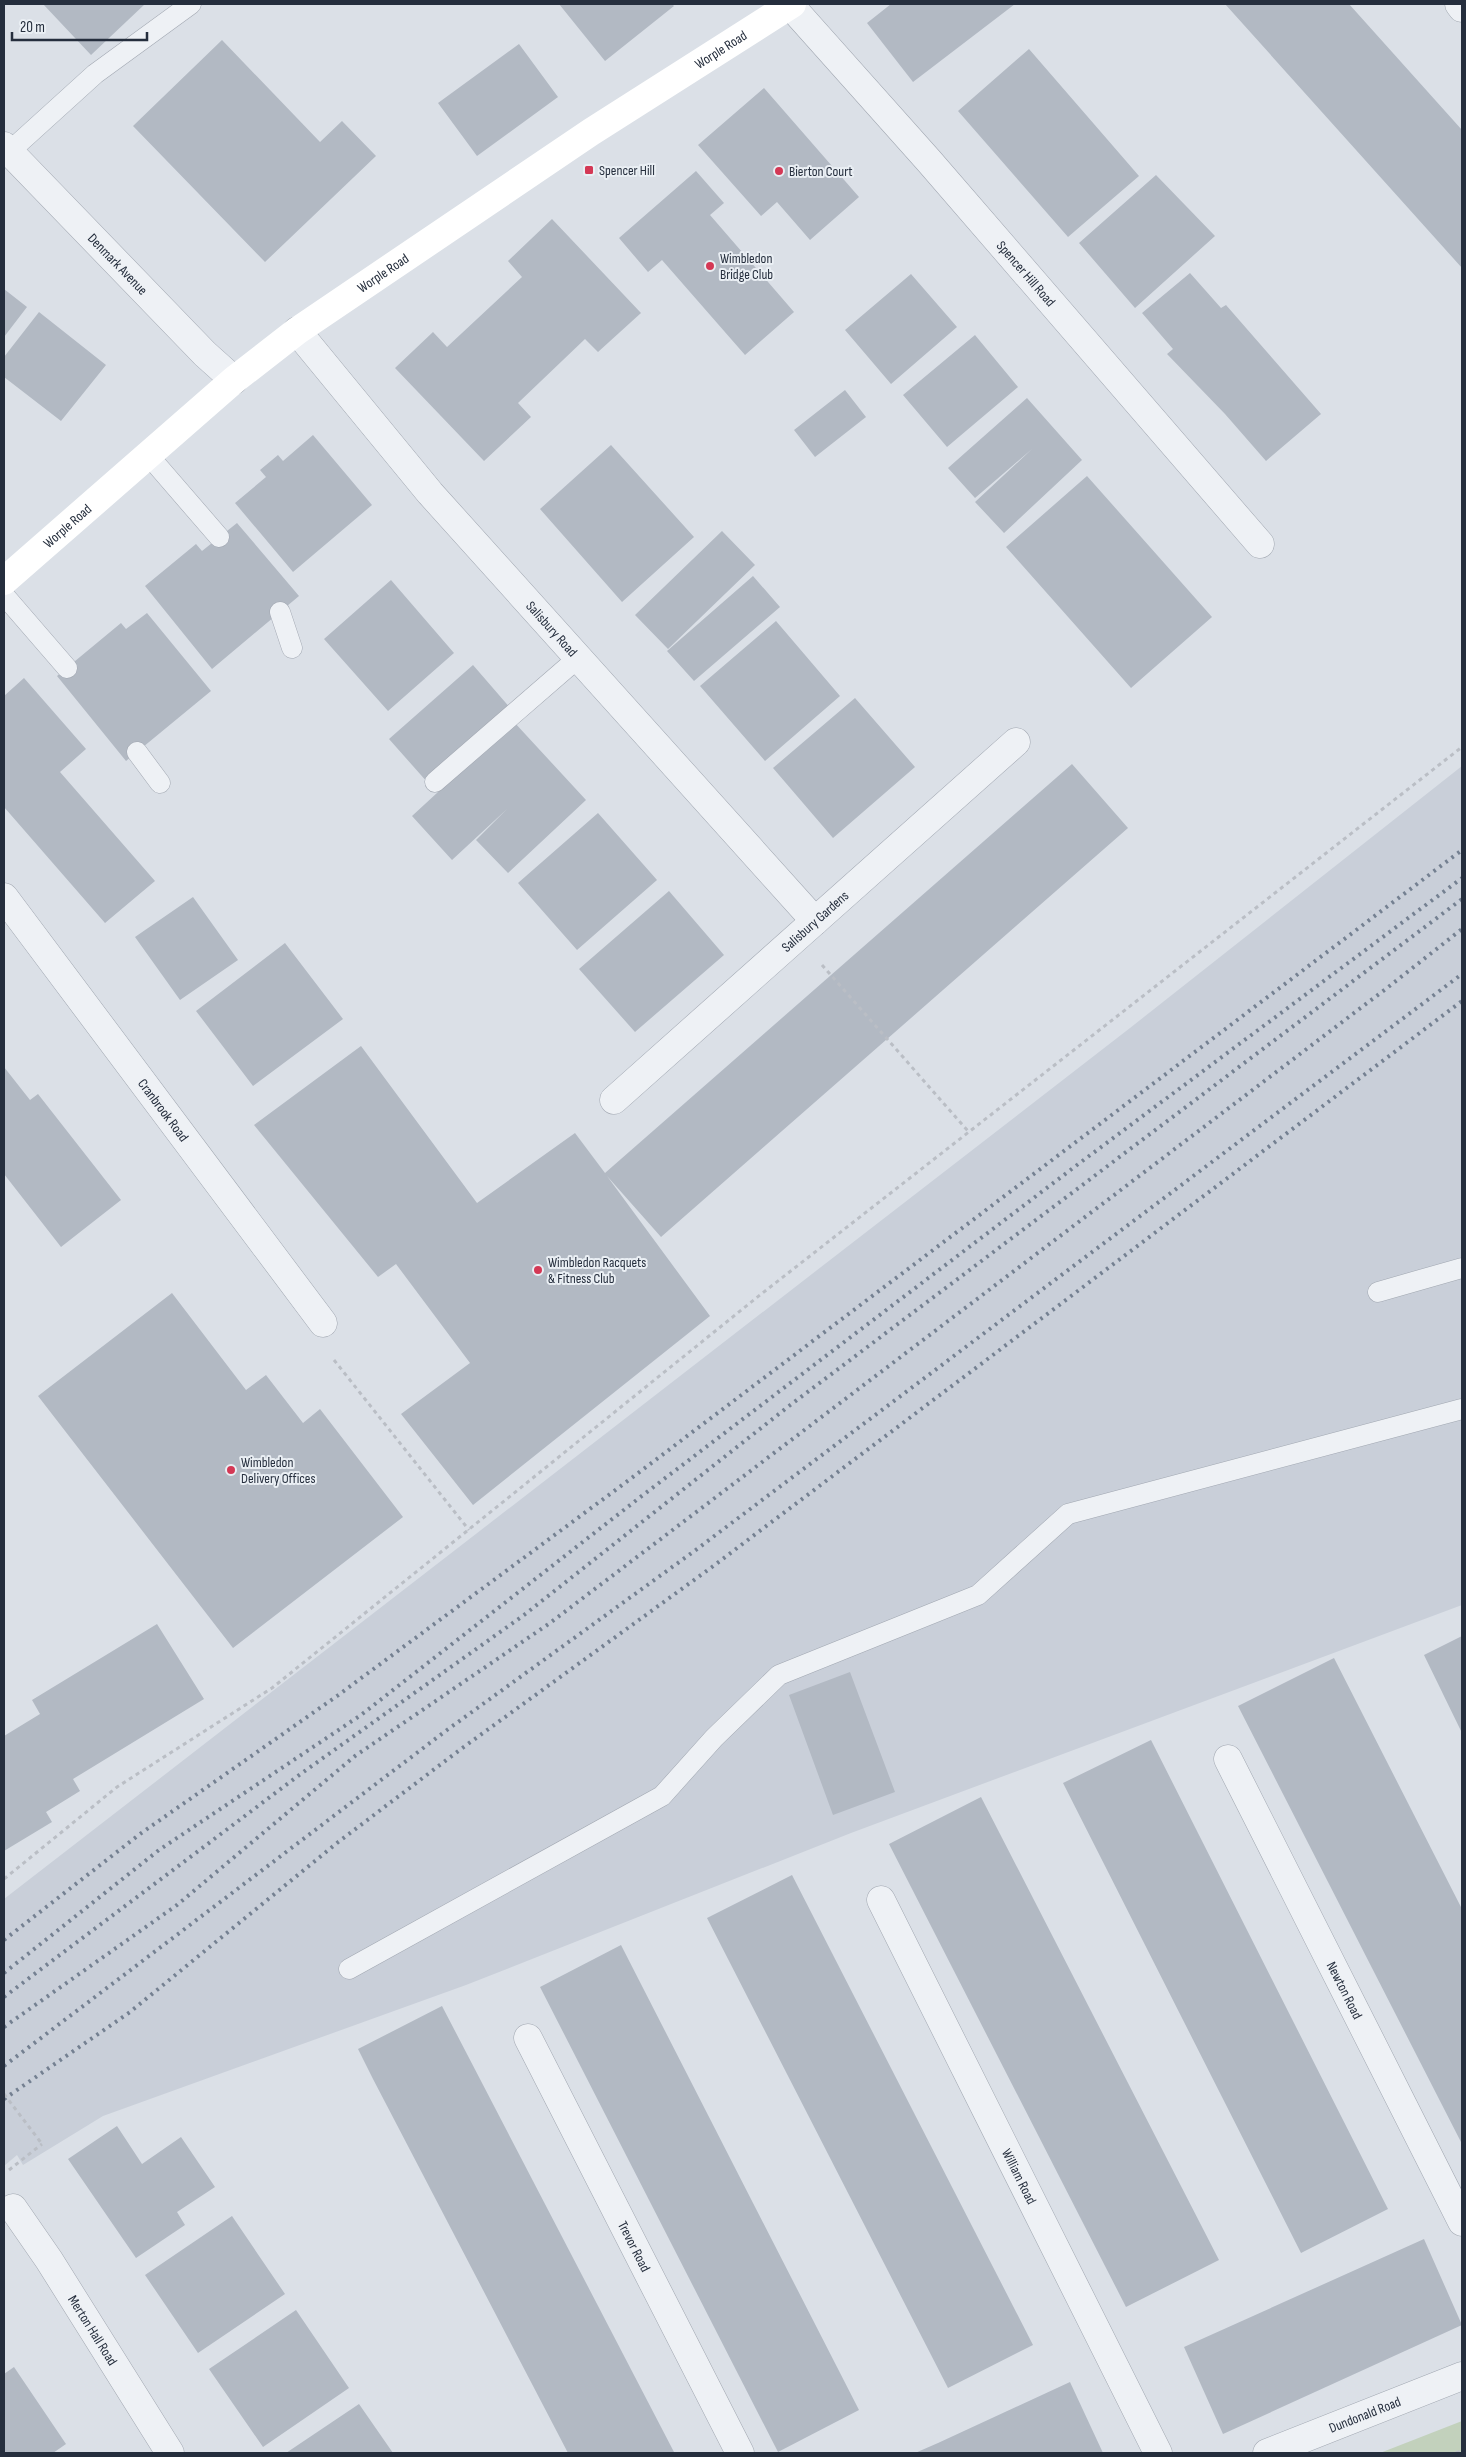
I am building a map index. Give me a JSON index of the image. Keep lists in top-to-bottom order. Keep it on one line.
{"streets":{"main road":["Worple Road"],"street":["Denmark Avenue","Spencer Hill Road","Salisbury Road","Salisbury Gardens","Cranbrook Road","Newton Road","William Road","Trevor Road","Merton Hall Road","Dundonald Road"]},"crossings":[["Worple Road","Denmark Avenue"],["Worple Road","Spencer Hill Road"],["Worple Road","Salisbury Road"],["Salisbury Road","Salisbury Gardens"]],"places":{"transit":["Spencer Hill"],"other":["Bierton Court","Wimbledon Bridge Club","Wimbledon Racquets & Fitness Club","Wimbledon Delivery Offices"]},"scale_bar":"20 m"}
